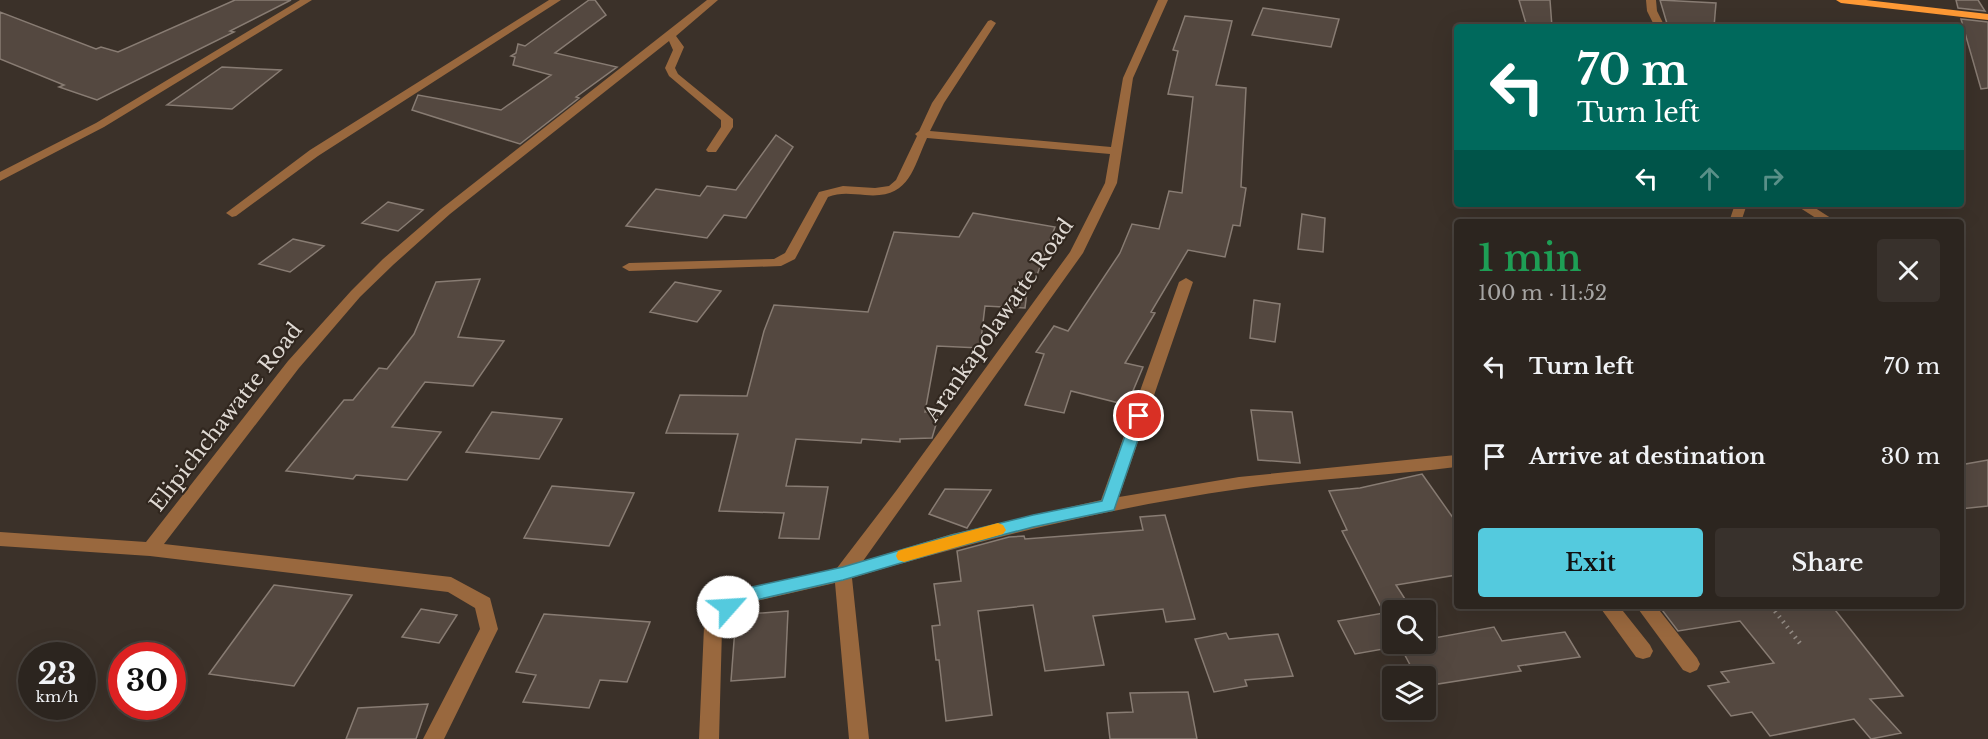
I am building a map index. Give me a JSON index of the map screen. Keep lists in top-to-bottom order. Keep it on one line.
{"streets":{"street":["Arankapolawatte Road","Elipichchawatte Road"]},"page":{"turn":["70 m","Turn left"],"heading":["1 min","100 m · 11:52"],"list":[{"name":"Turn left","value":"70 m"},{"name":"Arrive at destination","value":"30 m"}],"buttons":["Exit","Share"],"speed":"23 km/h","limit":"30"}}
